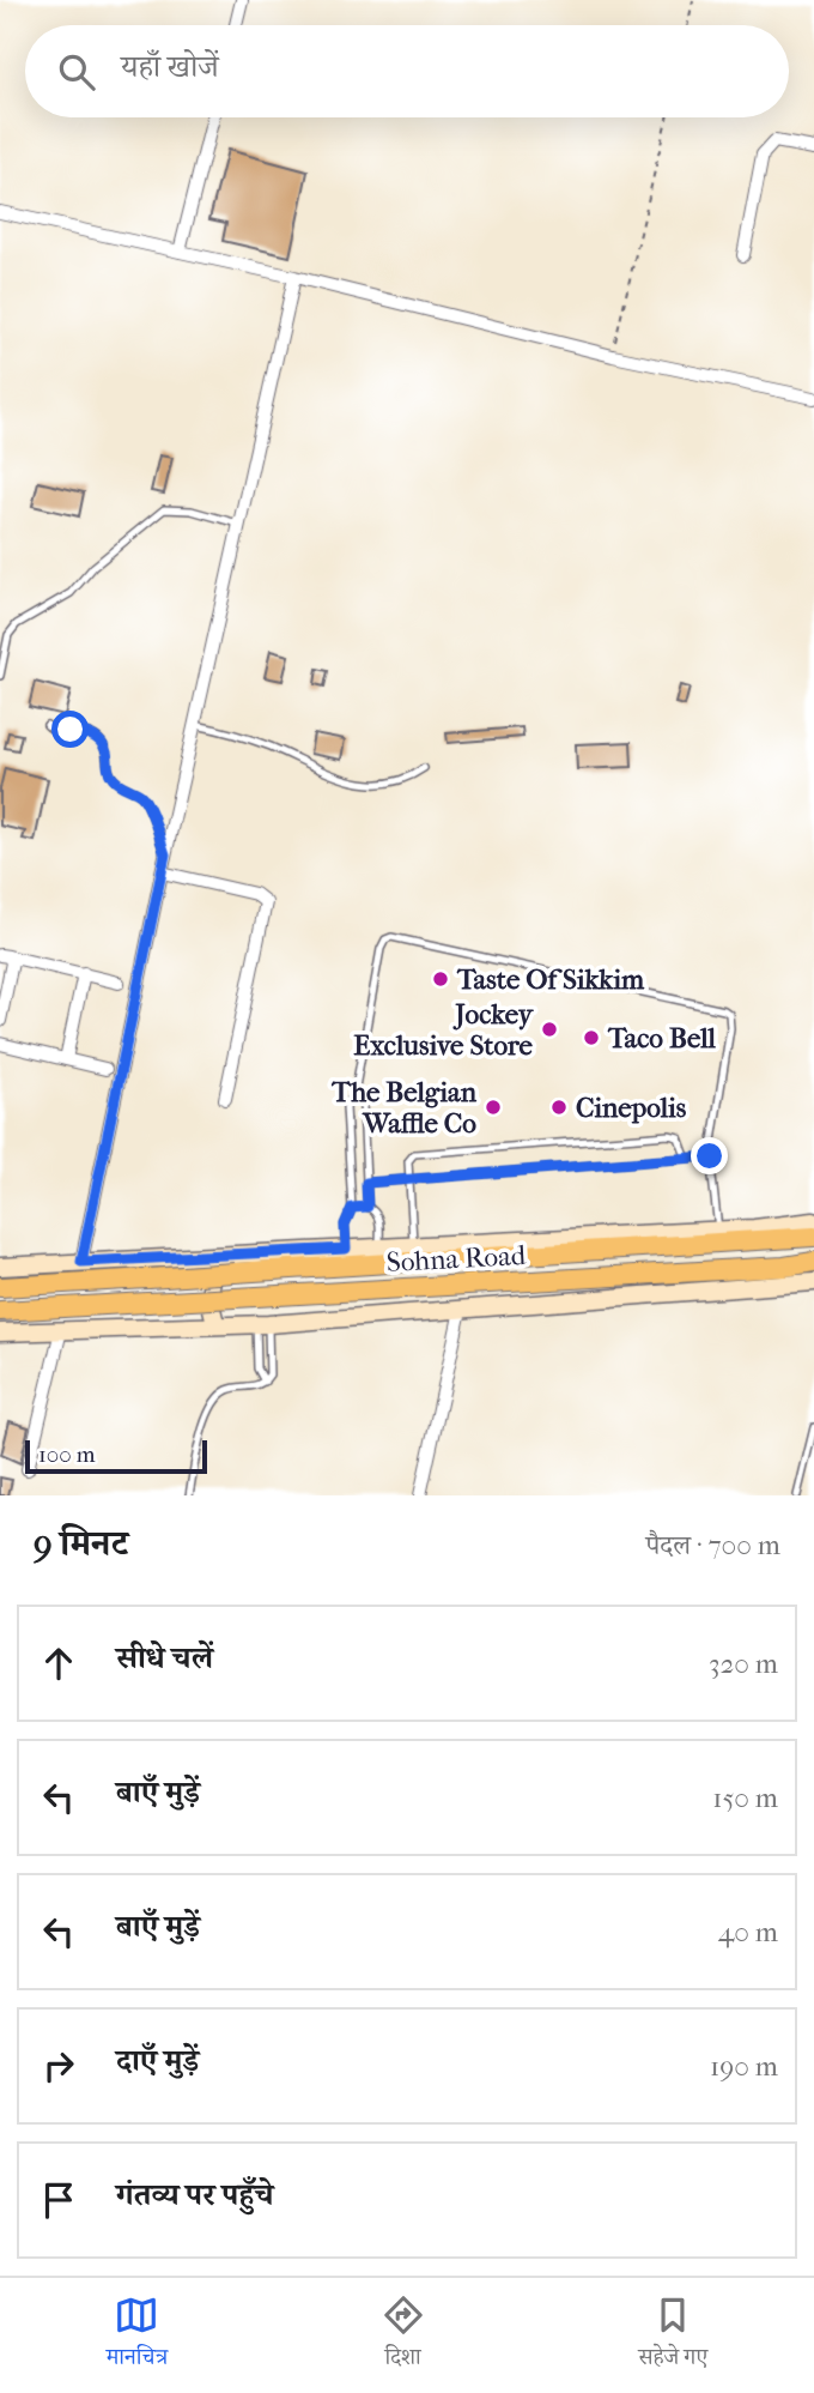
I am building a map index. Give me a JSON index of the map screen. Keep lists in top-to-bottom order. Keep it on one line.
{"streets":{"highway":["Sohna Road"]},"places":["Taste Of Sikkim","Jockey Exclusive Store","Taco Bell","The Belgian Waffle Co","Cinepolis"],"scale_bar":"100 m","page":{"search":"यहाँ खोजें","scale":"100 m","heading":["9 मिनट","पैदल · 700 m"],"list":[["सीधे चलें","320 m"],["बाएँ मुड़ें","150 m"],["बाएँ मुड़ें","40 m"],["दाएँ मुड़ें","190 m"],"गंतव्य पर पहुँचे"],"nav":["मानचित्र","दिशा","सहेजे गए"]}}
